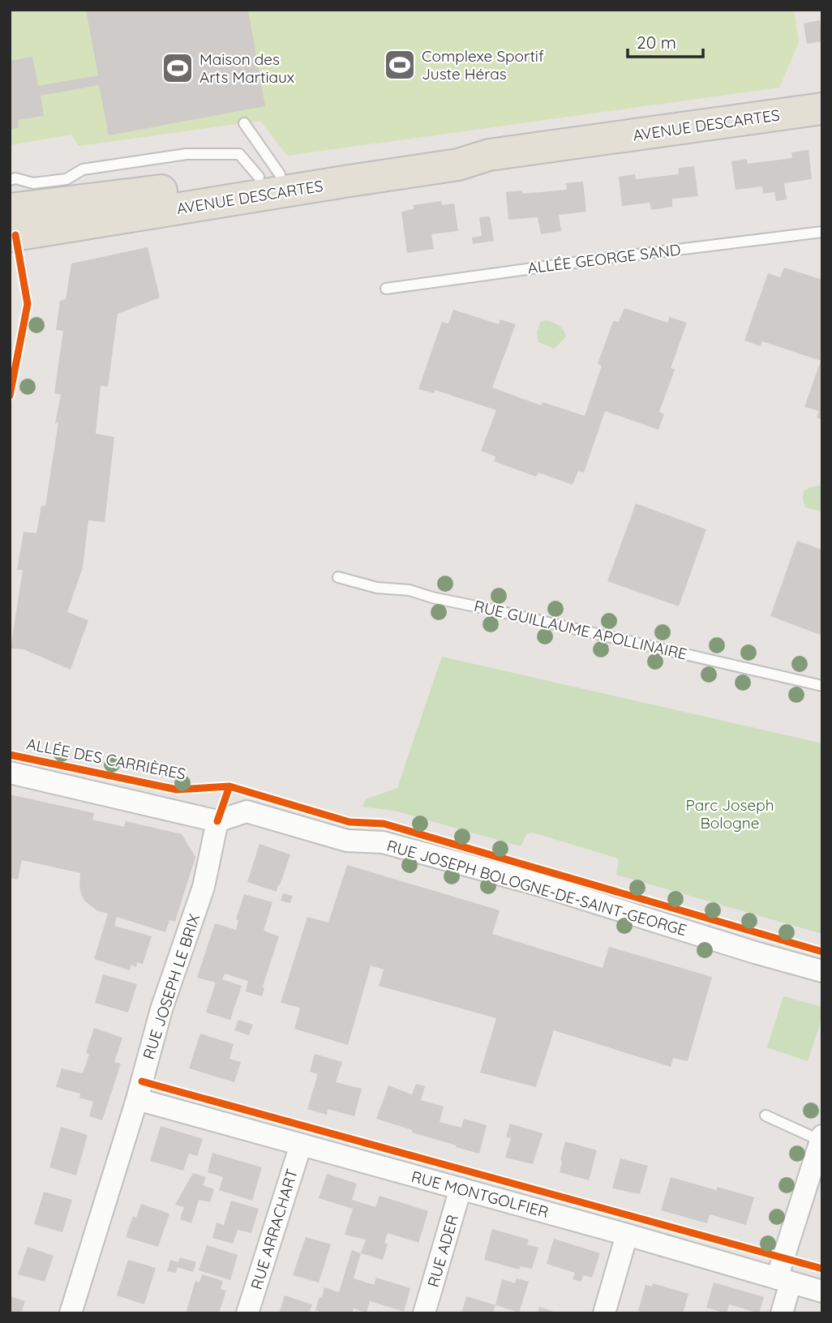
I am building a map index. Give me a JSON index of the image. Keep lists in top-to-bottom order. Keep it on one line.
{"streets":{"main road":["AVENUE DESCARTES"],"street":["ALLÉE DES CARRIÈRES","RUE JOSEPH BOLOGNE-DE-SAINT-GEORGE","RUE JOSEPH LE BRIX","RUE MONTGOLFIER","RUE ARRACHART","RUE ADER"],"lane":["ALLÉE GEORGE SAND","RUE GUILLAUME APOLLINAIRE"]},"crossings":[["ALLÉE DES CARRIÈRES","RUE JOSEPH BOLOGNE-DE-SAINT-GEORGE"],["ALLÉE DES CARRIÈRES","RUE JOSEPH LE BRIX"],["RUE JOSEPH BOLOGNE-DE-SAINT-GEORGE","RUE JOSEPH LE BRIX"],["RUE JOSEPH LE BRIX","RUE MONTGOLFIER"],["RUE MONTGOLFIER","RUE ARRACHART"],["RUE MONTGOLFIER","RUE ADER"]],"parks":["Parc Joseph Bologne"],"places":{"sports":["Complexe Sportif Juste Héras","Maison des Arts Martiaux"]},"scale_bar":"20 m"}
